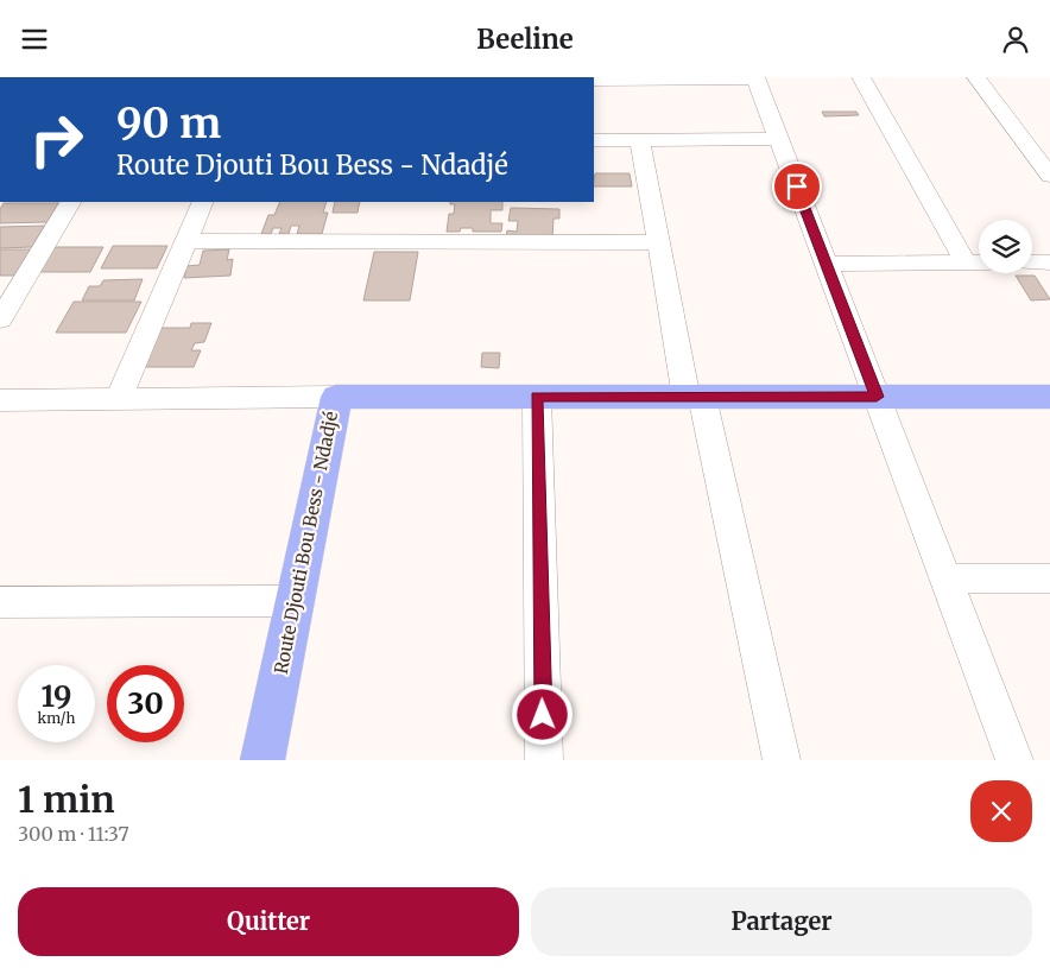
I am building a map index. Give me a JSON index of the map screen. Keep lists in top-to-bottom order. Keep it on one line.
{"streets":{"main road":["Route Djouti Bou Bess - Ndadjé"]},"page":{"header":"Beeline","turn":["90 m","Route Djouti Bou Bess - Ndadjé"],"speed":"19 km/h","limit":"30","heading":["1 min","300 m · 11:37"],"buttons":["Quitter","Partager"]}}
